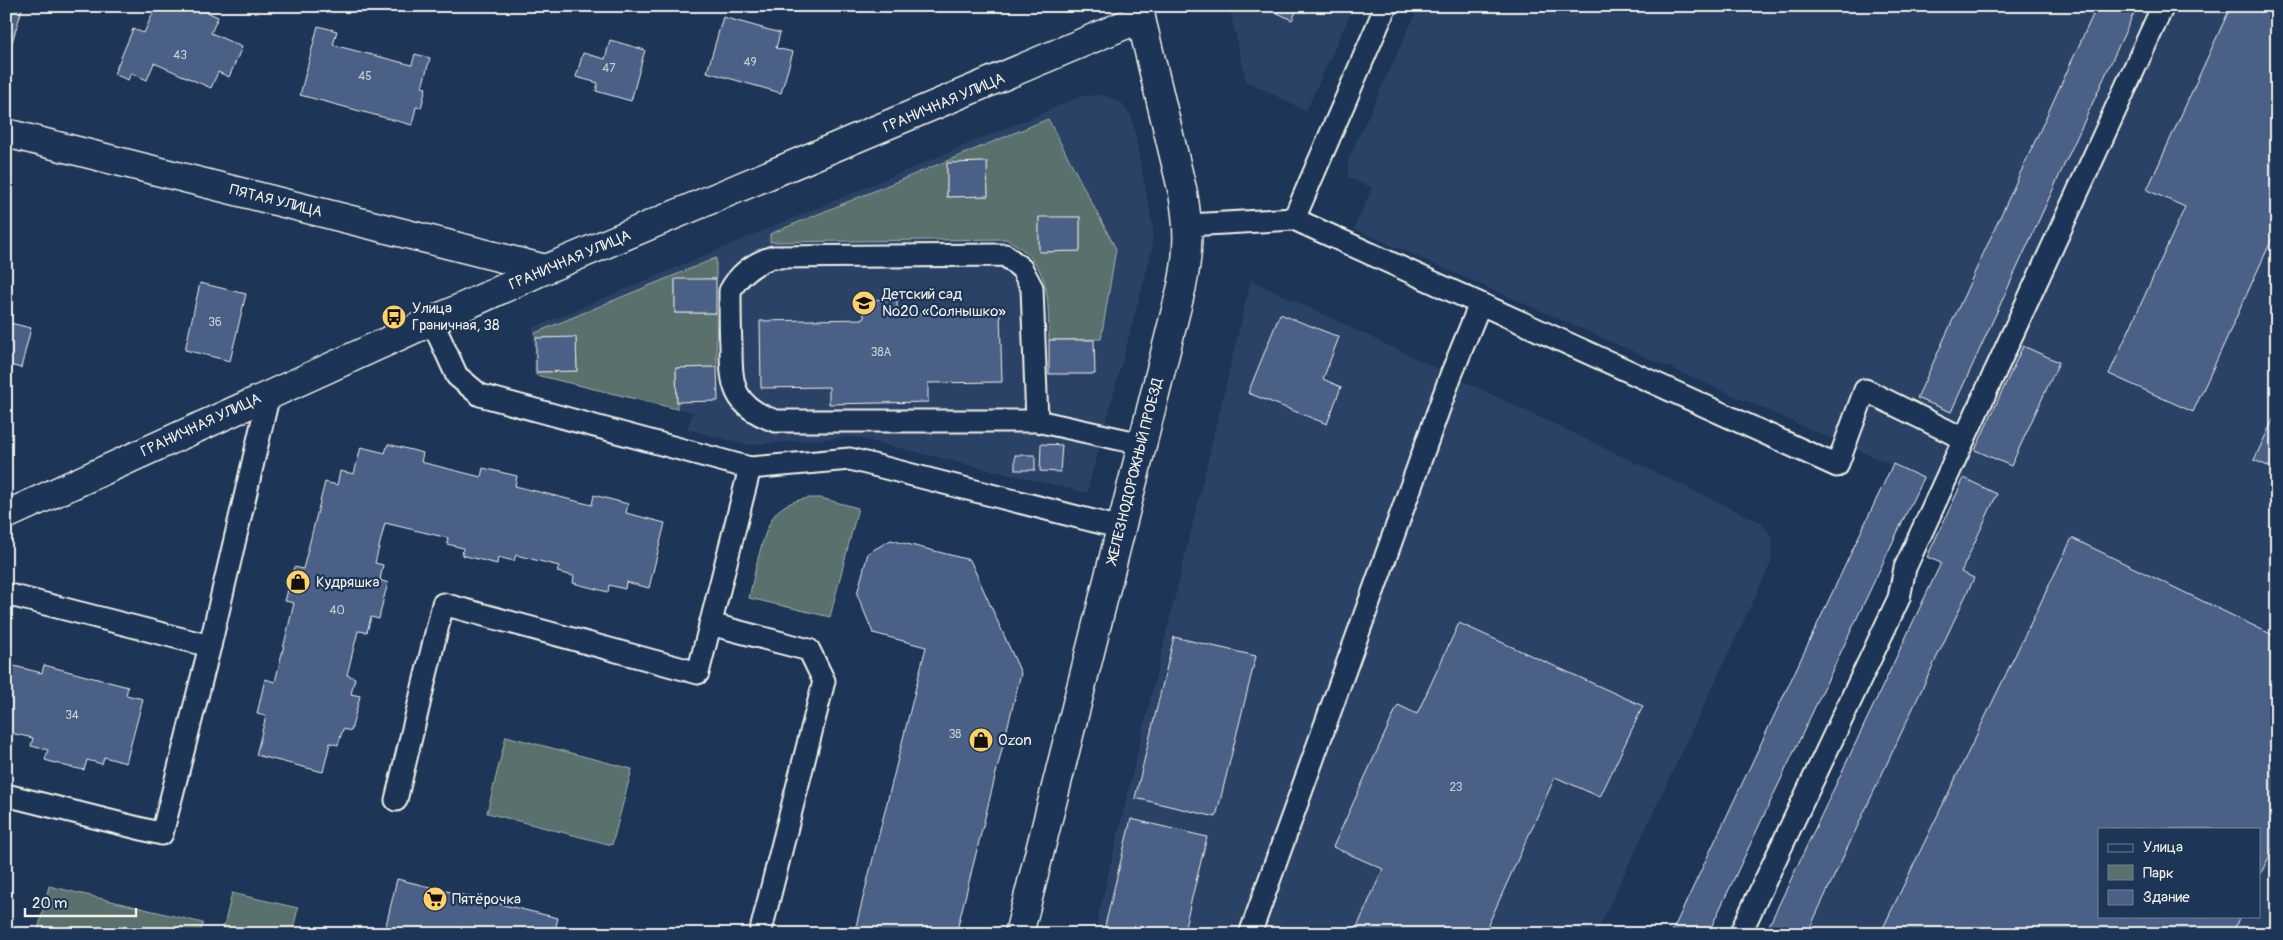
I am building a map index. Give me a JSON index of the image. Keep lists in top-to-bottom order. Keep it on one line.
{"streets":{"street":["ГРАНИЧНАЯ УЛИЦА","ПЯТАЯ УЛИЦА","ЖЕЛЕЗНОДОРОЖНЫЙ ПРОЕЗД"]},"crossings":[["ГРАНИЧНАЯ УЛИЦА","ПЯТАЯ УЛИЦА"],["ГРАНИЧНАЯ УЛИЦА","ЖЕЛЕЗНОДОРОЖНЫЙ ПРОЕЗД"]],"places":{"school or university":["Детский сад №20 «Солнышко»"],"bus stop":["Улица Граничная, 38"],"shop":["Кудряшка","Ozon"],"supermarket":["Пятёрочка"]},"house_numbers":["43","49","47","45","36","38А","40","34","38","23"],"legend":["Улица","Парк","Здание"],"scale_bar":"20 m"}
